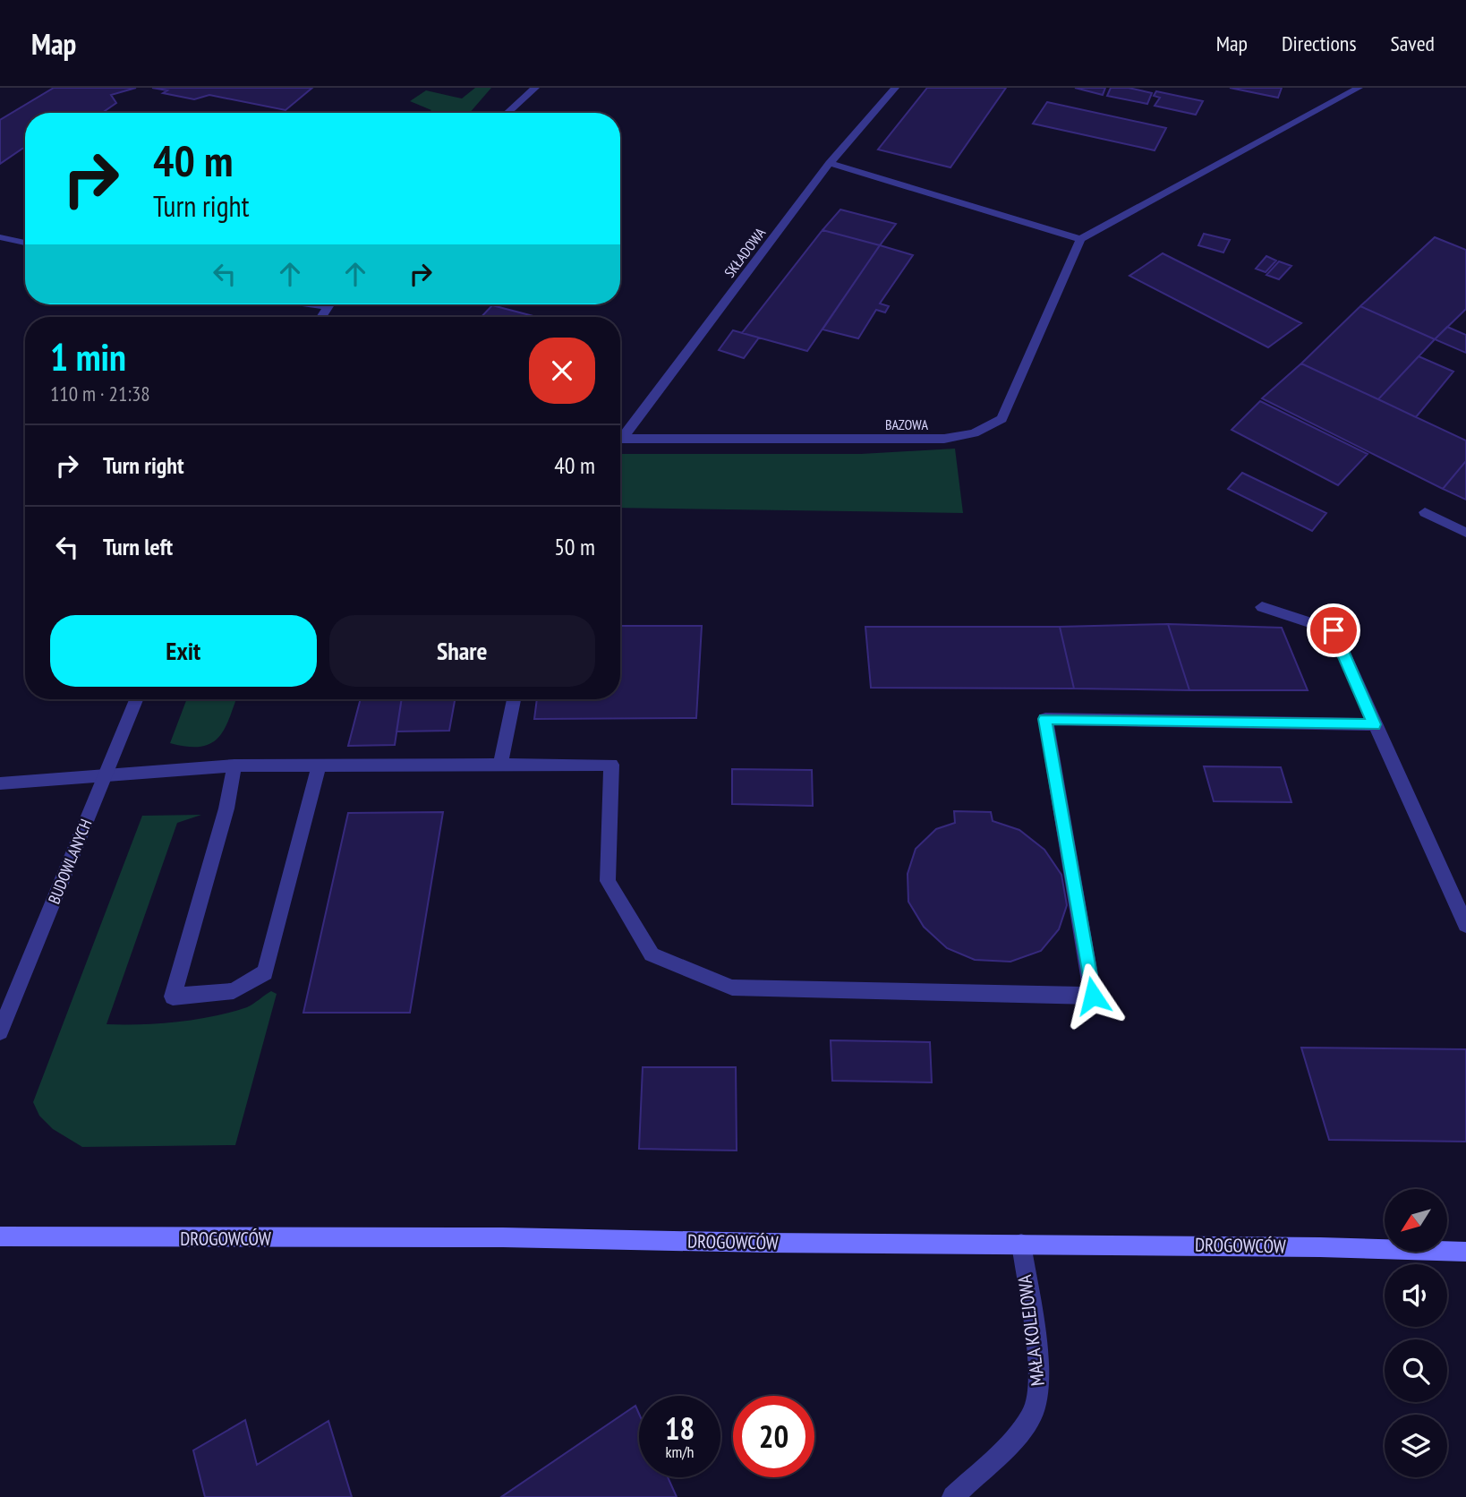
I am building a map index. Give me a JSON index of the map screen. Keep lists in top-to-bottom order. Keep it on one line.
{"streets":{"main road":["DROGOWCÓW"],"street":["SKŁADOWA","BAZOWA","BUDOWLANYCH","MAŁA KOLEJOWA"]},"crossings":[["DROGOWCÓW","MAŁA KOLEJOWA"]],"north":"bottom left","page":{"header":"Map","nav":["Map","Directions","Saved"],"turn":["40 m","Turn right"],"heading":["1 min","110 m · 21:38"],"list":[{"name":"Turn right","value":"40 m"},{"name":"Turn left","value":"50 m"}],"buttons":["Exit","Share"],"speed":"18 km/h","limit":"20"}}
